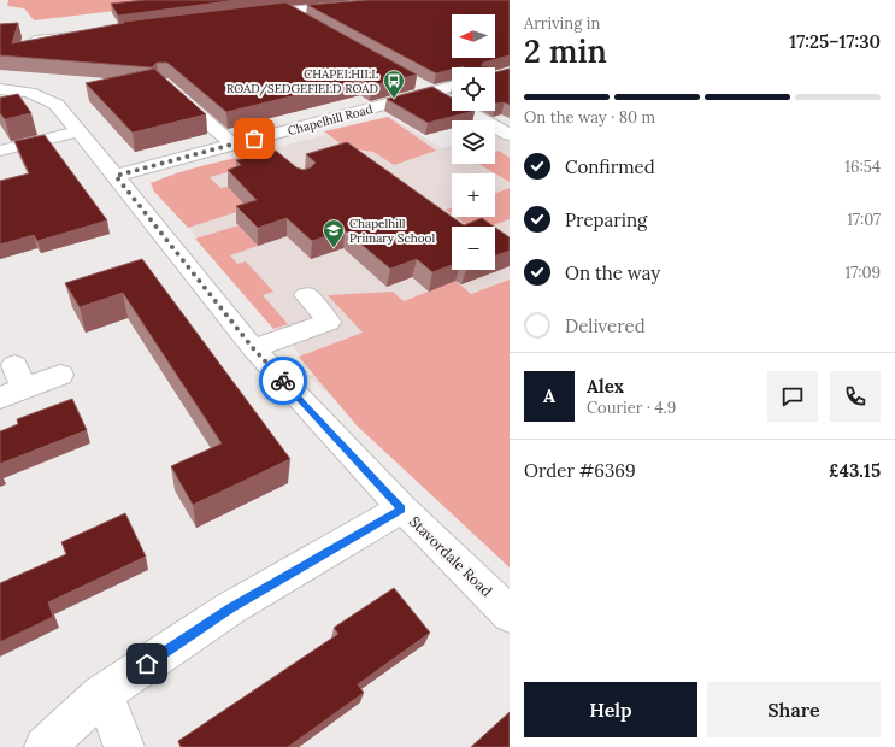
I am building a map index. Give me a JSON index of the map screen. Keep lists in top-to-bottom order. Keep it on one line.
{"streets":{"street":["Chapelhill Road","Stavordale Road"]},"crossings":[["Chapelhill Road","Stavordale Road"]],"places":{"bus stop":["CHAPELHILL ROAD/SEDGEFIELD ROAD"],"school or university":["Chapelhill Primary School"]},"north":"left","page":{"heading":["2 min","Arriving in","17:25–17:30"],"panel":["Alex","Courier · 4.9","Order #6369","£43.15"],"map_buttons":["+","−"],"bar":"On the way · 80 m","list":[["Confirmed","16:54"],["Preparing","17:07"],["On the way","17:09"],"Delivered"],"round":"A","buttons":["Help","Share"]}}
